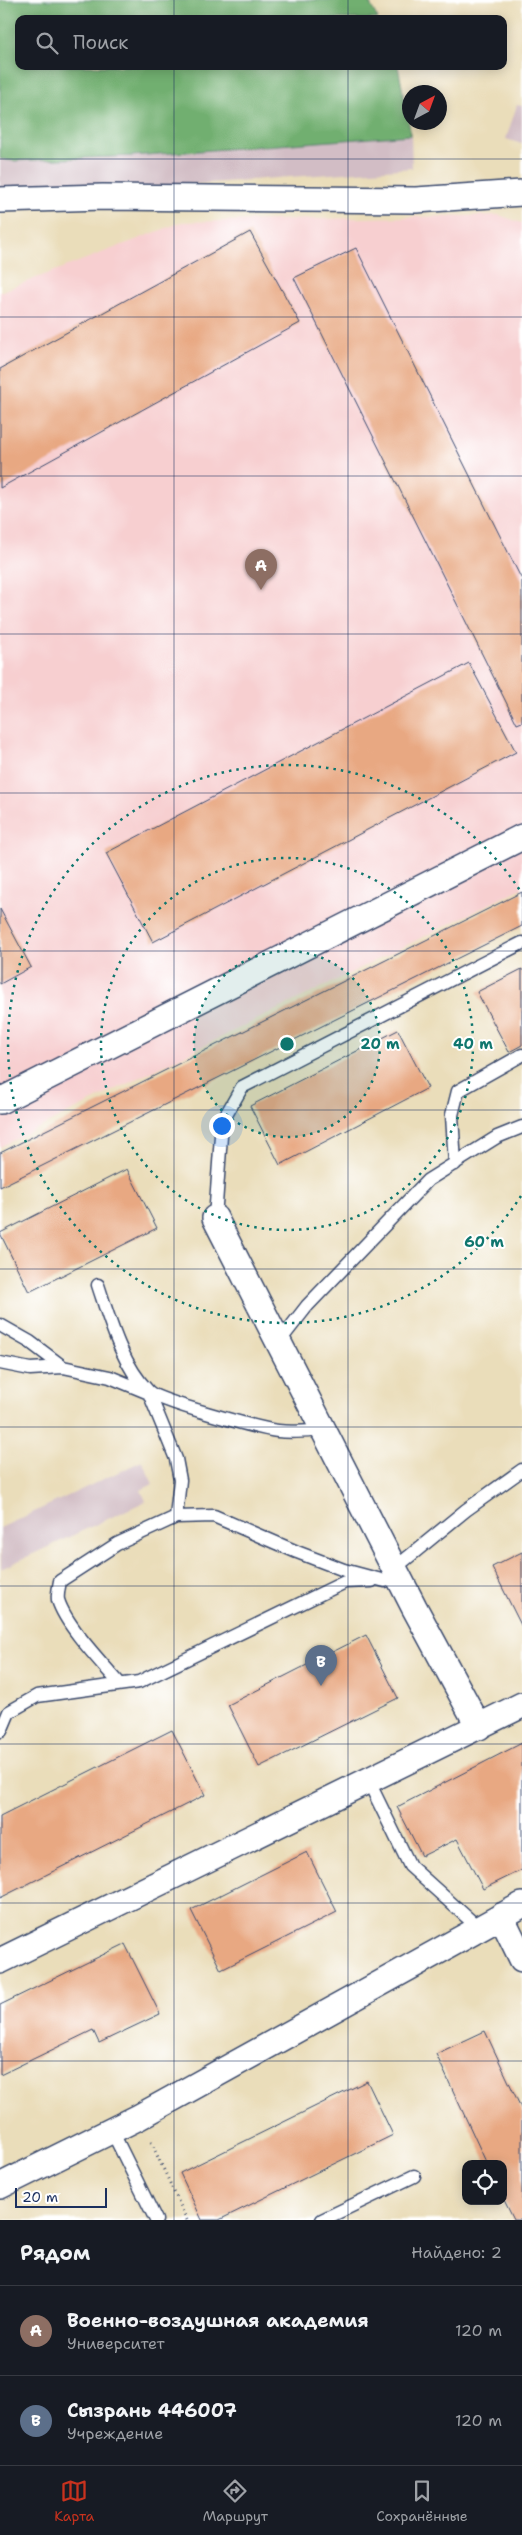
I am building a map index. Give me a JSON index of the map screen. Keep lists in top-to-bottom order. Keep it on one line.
{"scale_bar":"20 m","north":"top right","page":{"search":"Поиск","pins":["A","B"],"scale":"20 m","heading":["Рядом","Найдено: 2"],"list":[{"mark":"A","name":"Военно-воздушная академия","note":"Университет","value":"120 m"},{"mark":"B","name":"Сызрань 446007","note":"Учреждение","value":"120 m"}],"nav":["Карта","Маршрут","Сохранённые"]},"rings":["20 m","40 m","60 m"]}
